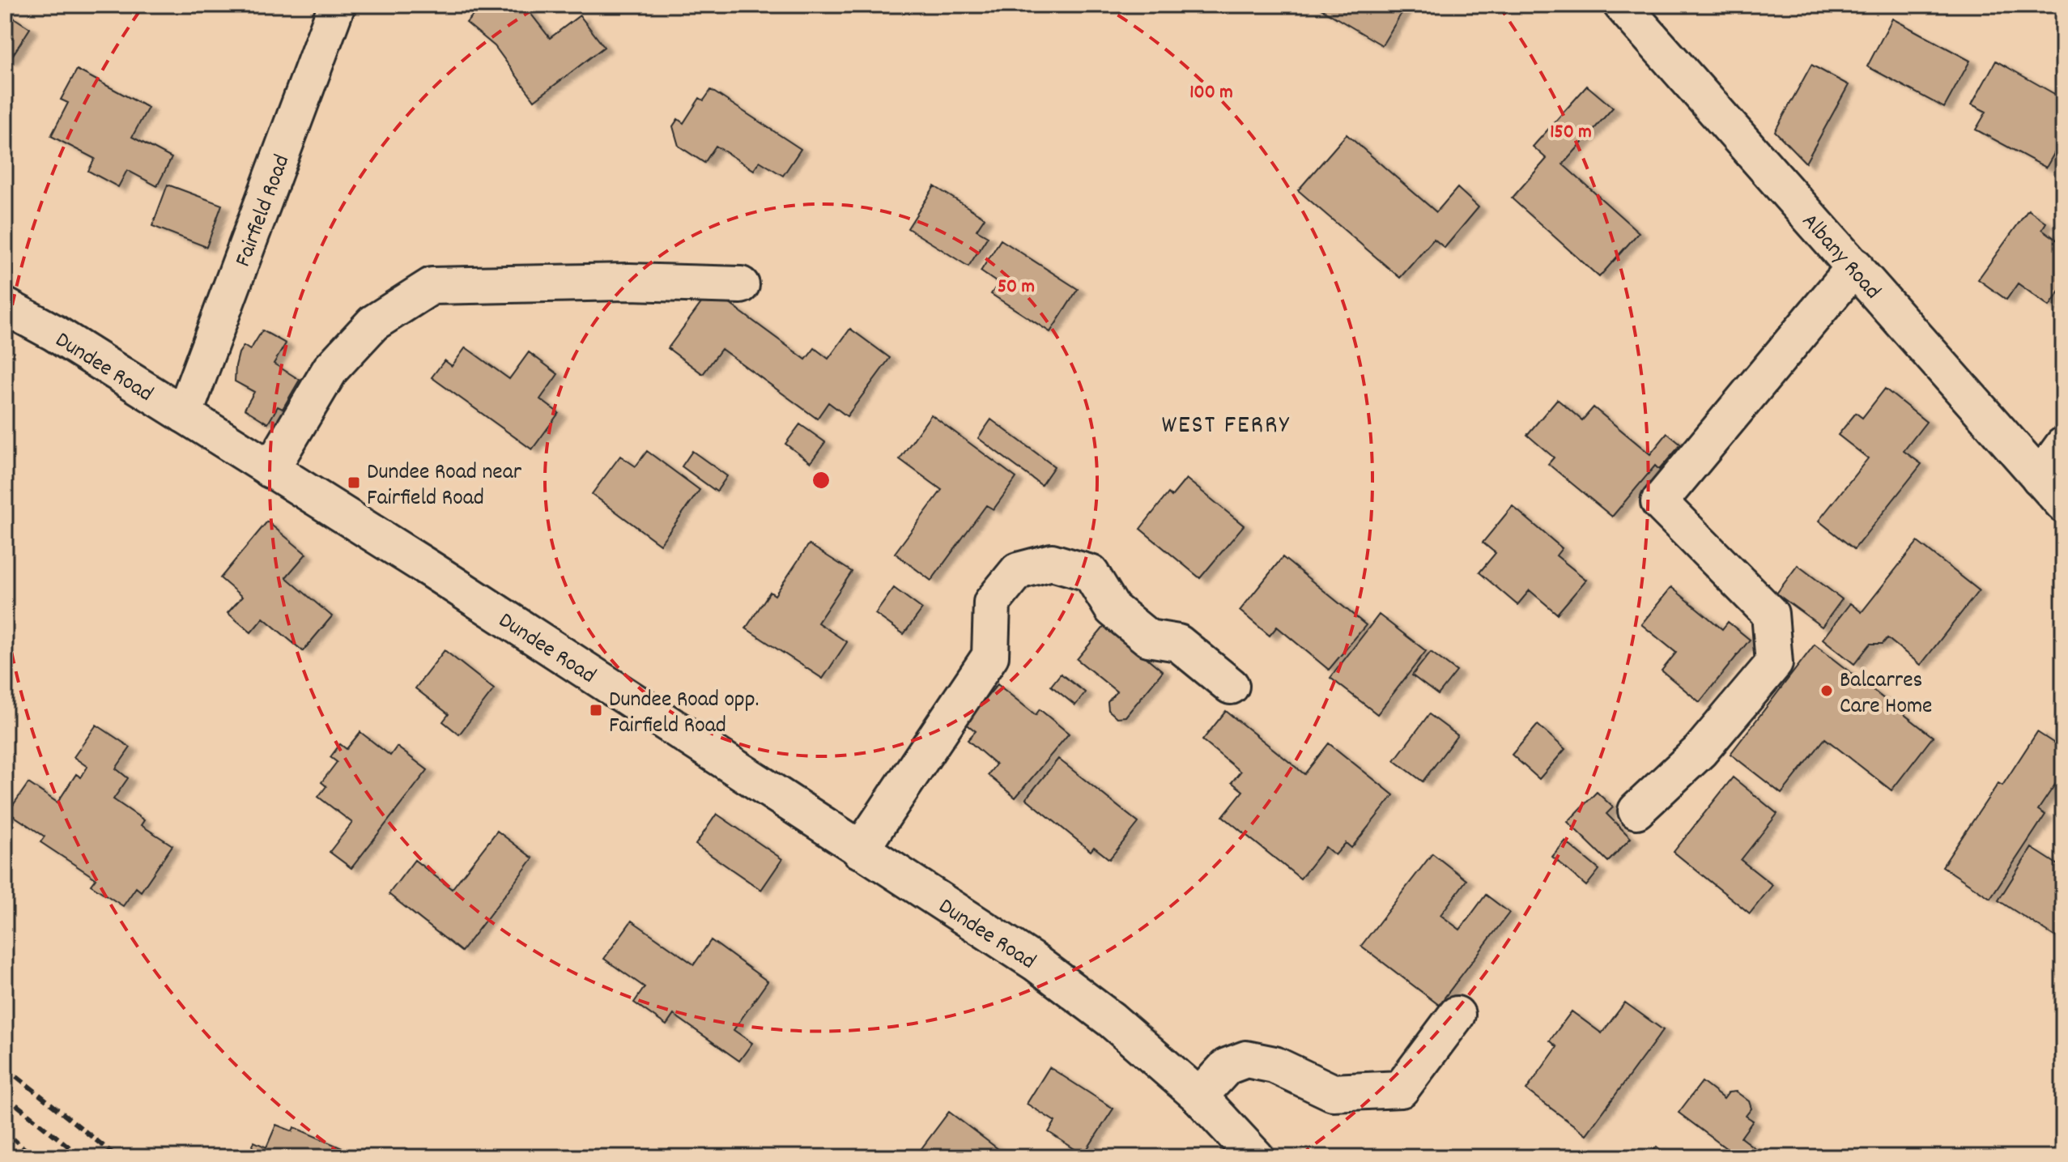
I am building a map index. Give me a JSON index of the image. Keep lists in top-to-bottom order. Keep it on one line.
{"streets":{"main road":["Fairfield Road","Albany Road","Dundee Road"]},"crossings":[["Fairfield Road","Dundee Road"]],"districts":["WEST FERRY"],"places":{"transit":["Dundee Road near Fairfield Road","Dundee Road opp. Fairfield Road"],"other":["Balcarres Care Home"]},"rings":["100 m","150 m","50 m"]}
